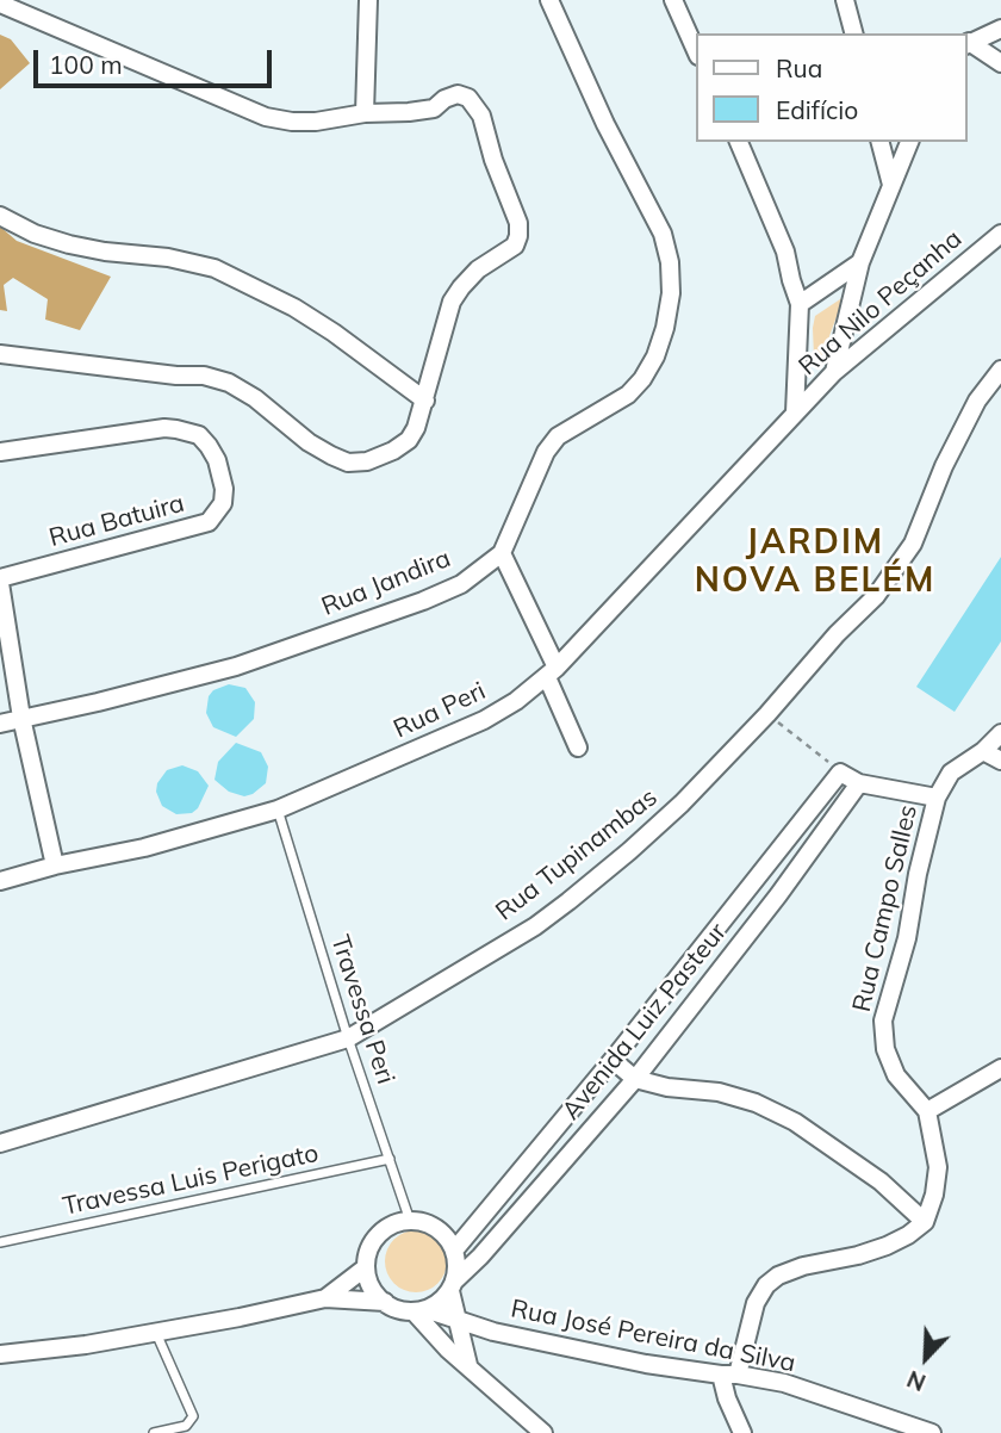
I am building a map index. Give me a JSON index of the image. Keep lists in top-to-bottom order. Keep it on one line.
{"streets":{"street":["Rua Nilo Peçanha","Rua Batuira","Rua Jandira","Rua Peri","Rua Tupinambas","Rua Campo Salles","Avenida Luiz Pasteur","Rua José Pereira da Silva"],"lane":["Travessa Peri","Travessa Luis Perigato"]},"crossings":[["Rua Nilo Peçanha","Rua Peri"],["Rua Peri","Travessa Peri"],["Rua Tupinambas","Travessa Peri"],["Travessa Peri","Avenida Luiz Pasteur"],["Travessa Peri","Travessa Luis Perigato"],["Travessa Peri","Rua José Pereira da Silva"],["Avenida Luiz Pasteur","Rua José Pereira da Silva"]],"districts":["JARDIM NOVA BELÉM"],"legend":["Rua","Edifício"],"scale_bar":"100 m","north":"bottom left"}
